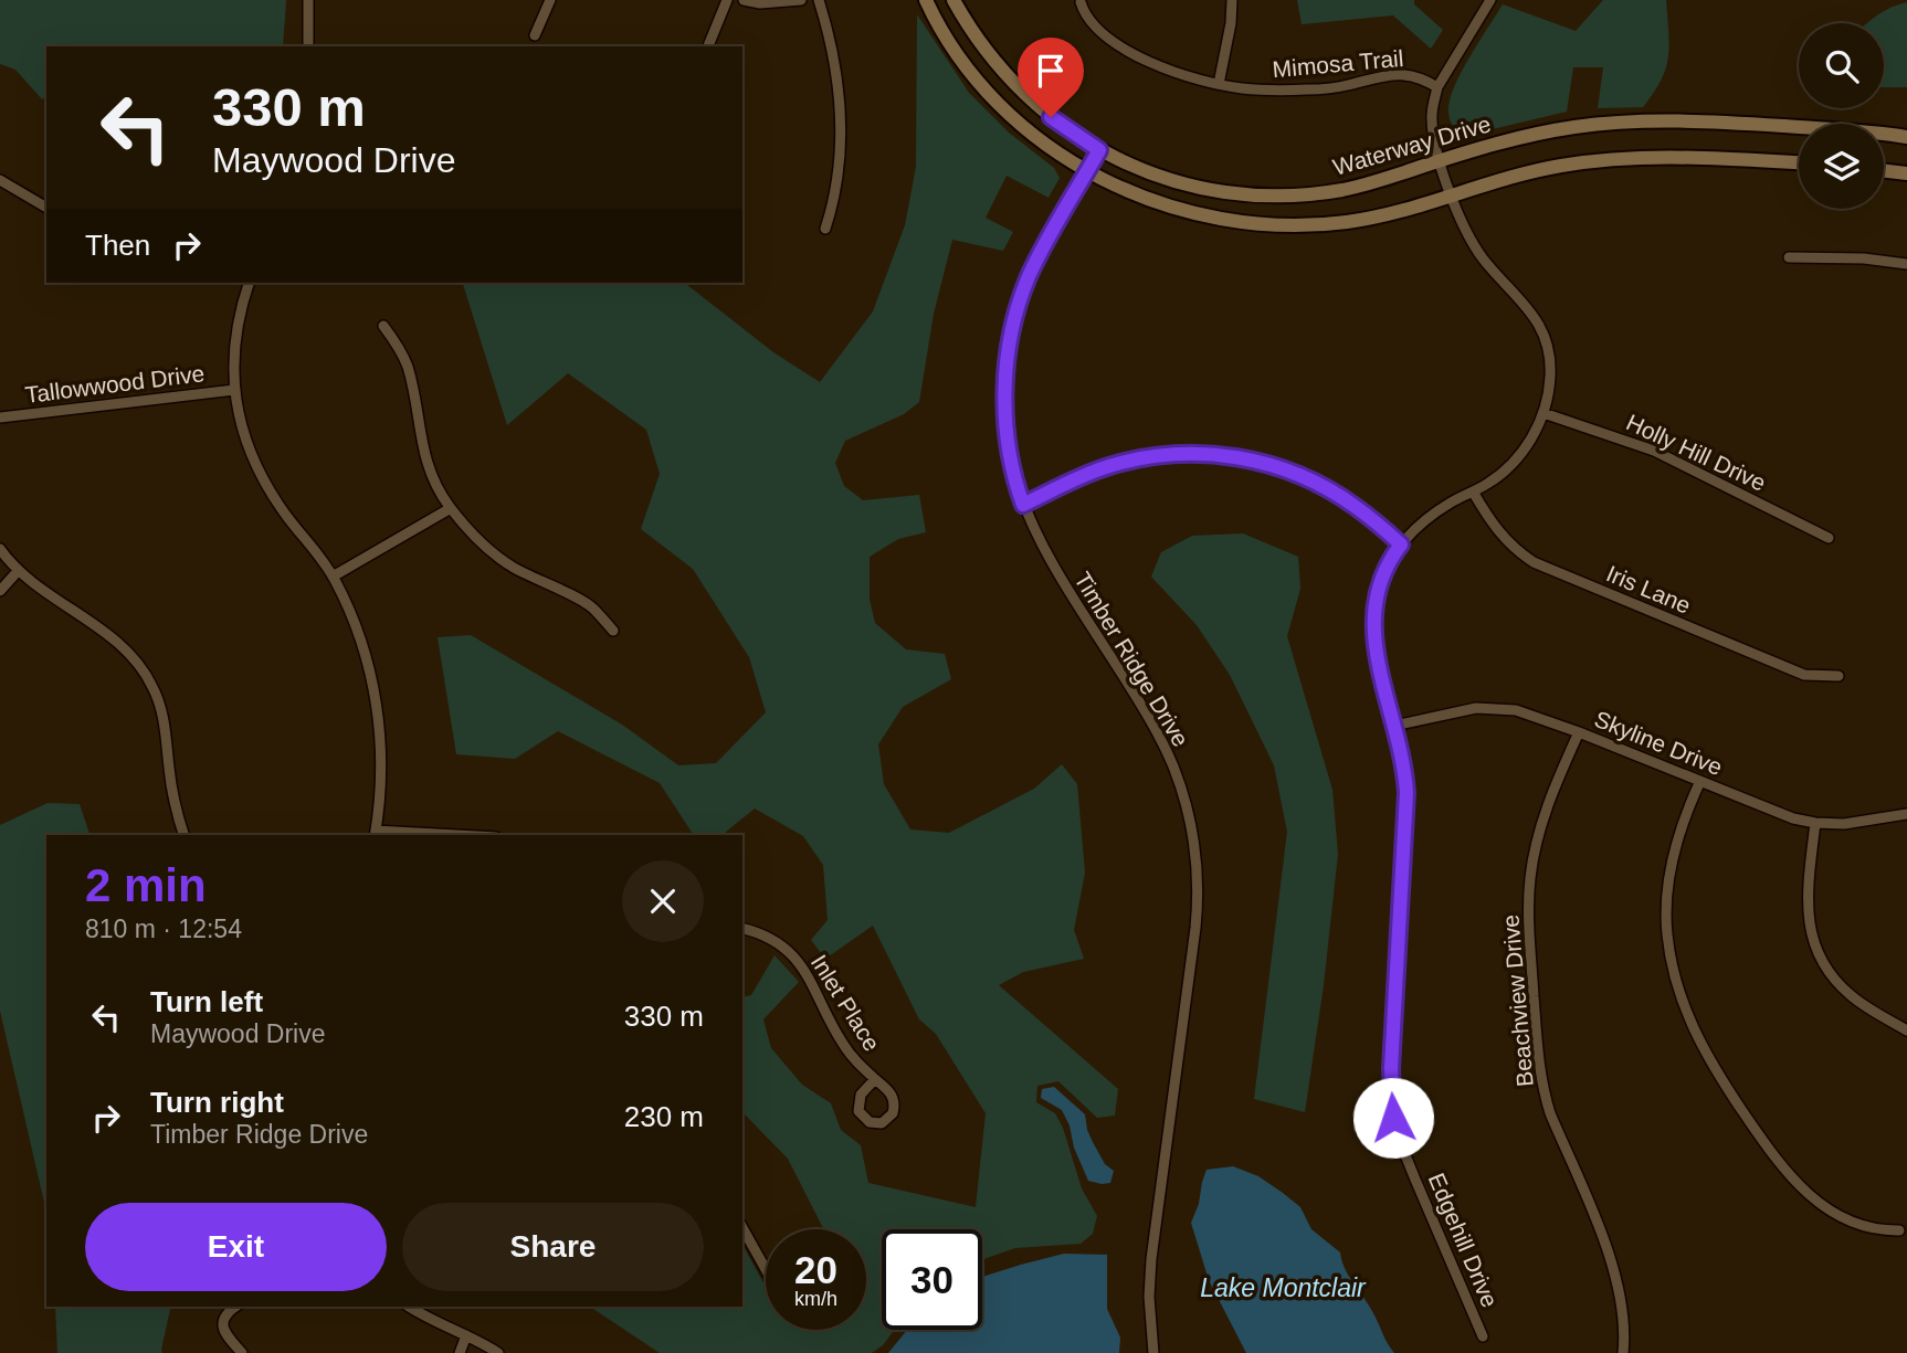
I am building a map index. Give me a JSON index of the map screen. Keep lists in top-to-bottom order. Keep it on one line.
{"streets":{"main road":["Waterway Drive"],"street":["Mimosa Trail","Tallowwood Drive","Holly Hill Drive","Iris Lane","Timber Ridge Drive","Skyline Drive","Beachview Drive","Inlet Place","Edgehill Drive"]},"crossings":[["Mimosa Trail","Edgehill Drive"],["Waterway Drive","Timber Ridge Drive"],["Waterway Drive","Edgehill Drive"],["Holly Hill Drive","Edgehill Drive"],["Iris Lane","Edgehill Drive"],["Skyline Drive","Beachview Drive"],["Skyline Drive","Edgehill Drive"]],"water":["Lake Montclair"],"page":{"turn":["330 m","Maywood Drive"],"then":"Then","heading":["2 min","810 m · 12:54"],"list":[{"name":"Turn left","note":"Maywood Drive","value":"330 m"},{"name":"Turn right","note":"Timber Ridge Drive","value":"230 m"}],"buttons":["Exit","Share"],"speed":"20 km/h","limit":"30"}}
